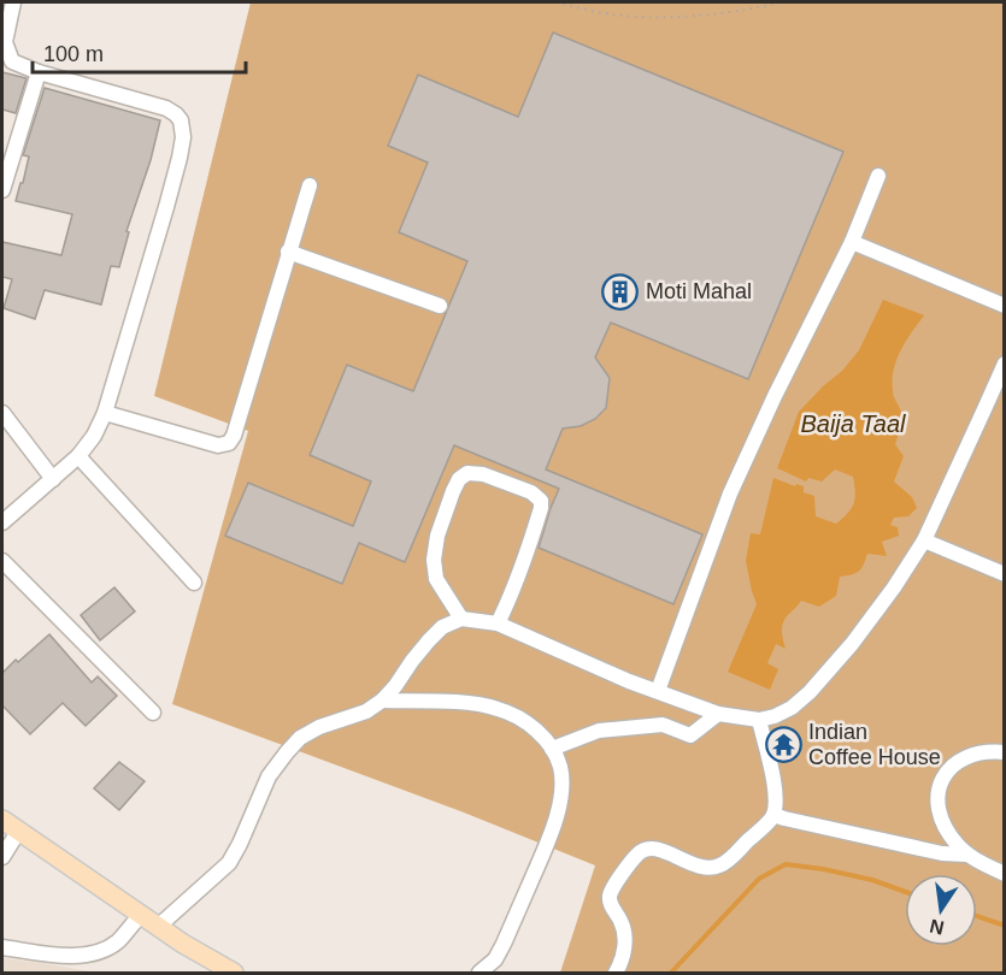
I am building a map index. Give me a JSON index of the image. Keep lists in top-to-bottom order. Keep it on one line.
{"water":["Baija Taal"],"places":{"building":["Moti Mahal"],"temple":["Indian Coffee House"]},"scale_bar":"100 m","north":"bottom"}
